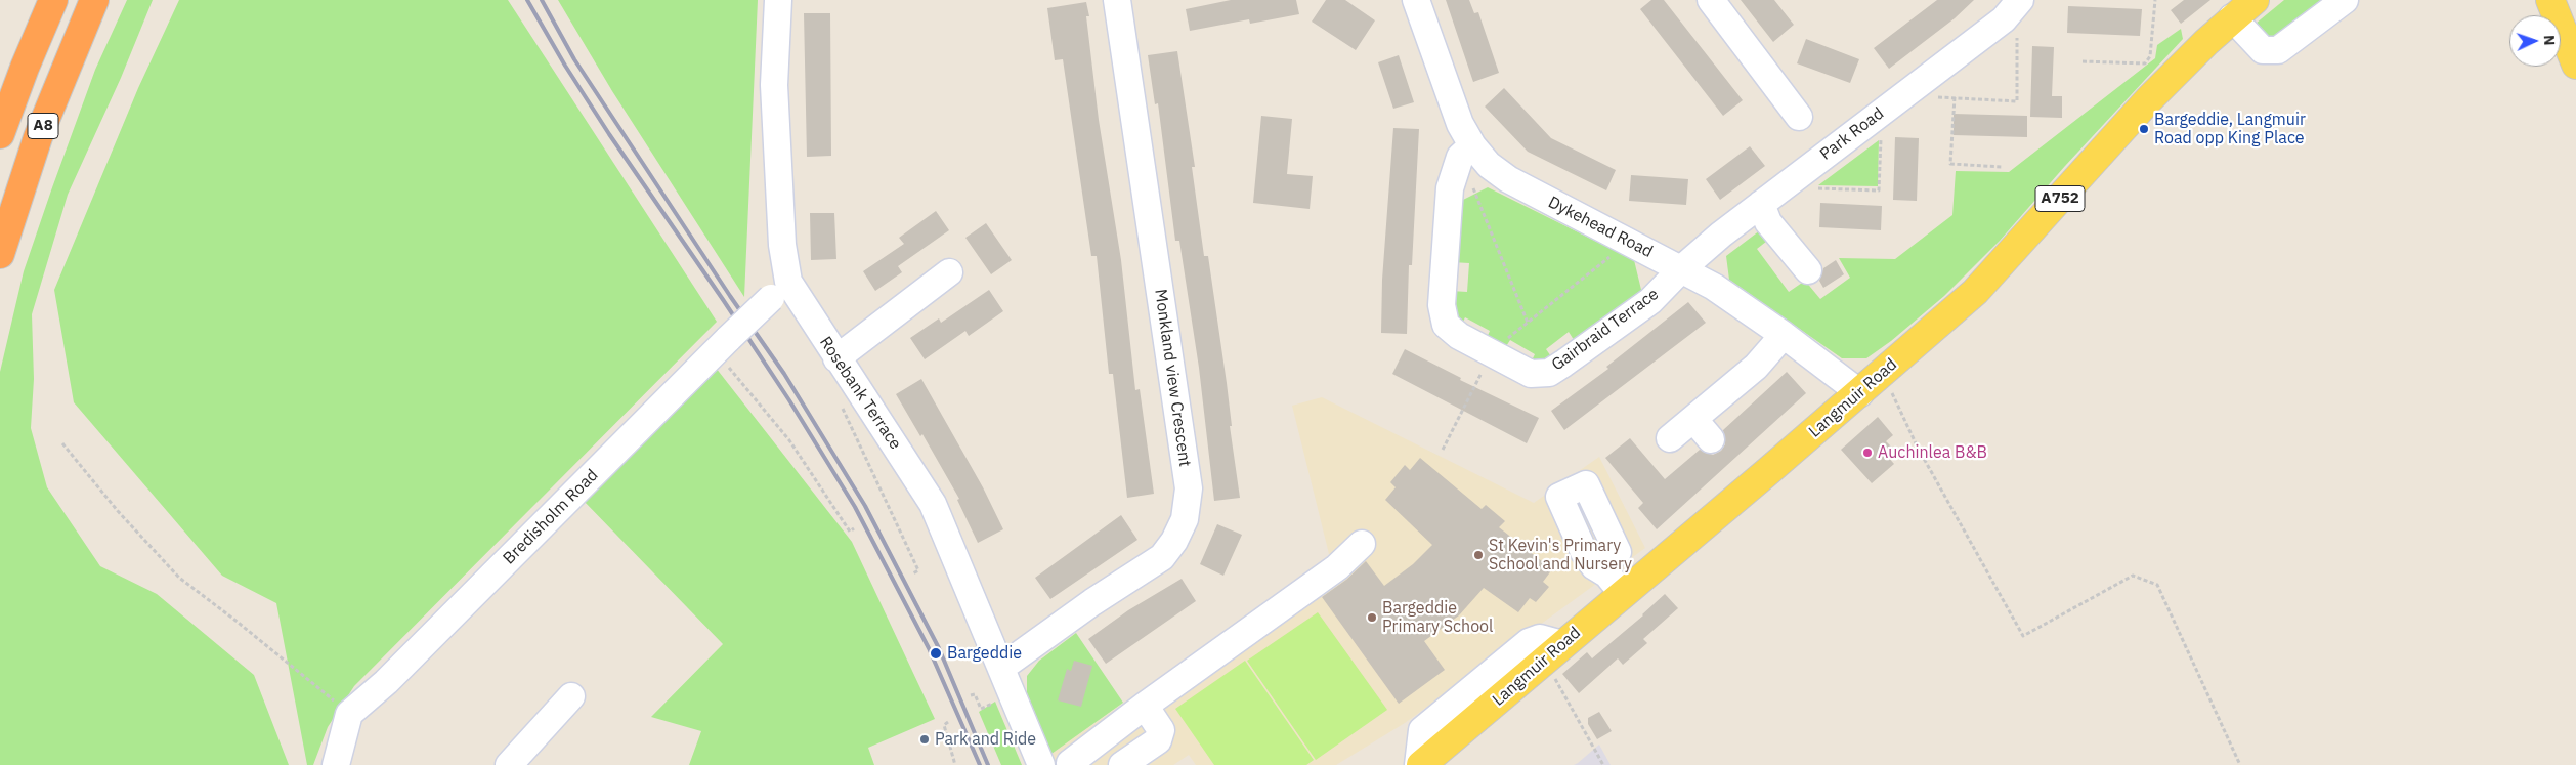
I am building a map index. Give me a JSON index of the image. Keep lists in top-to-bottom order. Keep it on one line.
{"streets":{"highway":["A8"],"main road":["A752","Langmuir Road"],"street":["Park Road","Dykehead Road","Gairbraid Terrace","Monkland view Crescent","Rosebank Terrace","Bredisholm Road"]},"crossings":[["Park Road","Dykehead Road"],["Park Road","Gairbraid Terrace"],["Dykehead Road","Gairbraid Terrace"],["Dykehead Road","Langmuir Road"],["Monkland view Crescent","Rosebank Terrace"],["Rosebank Terrace","Bredisholm Road"]],"places":["Bargeddie, Langmuir Road opp King Place","Auchinlea B&B","St Kevin's Primary School and Nursery","Bargeddie Primary School","Bargeddie","Park and Ride"],"north":"right"}
